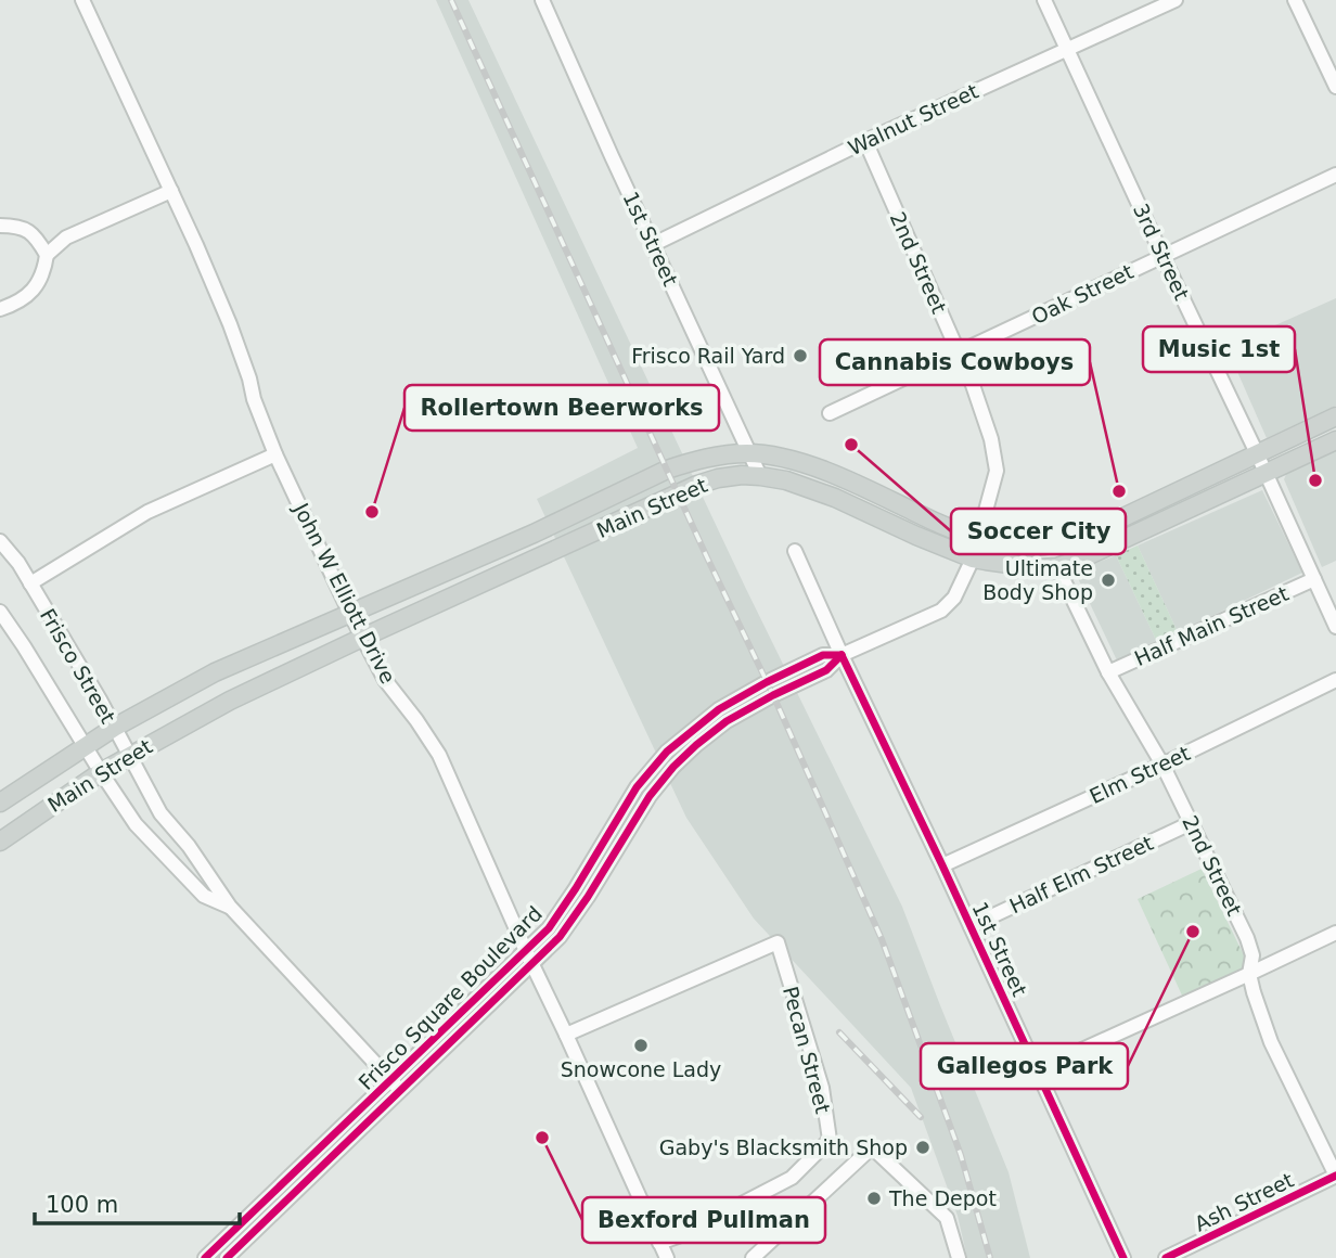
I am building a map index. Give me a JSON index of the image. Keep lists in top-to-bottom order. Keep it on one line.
{"streets":{"main road":["Main Street"],"street":["Walnut Street","1st Street","3rd Street","2nd Street","Oak Street","John W Elliott Drive","Half Main Street","Frisco Street","Elm Street","Half Elm Street","Frisco Square Boulevard","Pecan Street","Ash Street"]},"crossings":[["Walnut Street","1st Street"],["Walnut Street","3rd Street"],["Walnut Street","2nd Street"],["1st Street","Main Street"],["1st Street","Elm Street"],["1st Street","Half Elm Street"],["1st Street","Frisco Square Boulevard"],["3rd Street","Oak Street"],["3rd Street","Main Street"],["3rd Street","Half Main Street"],["2nd Street","Oak Street"],["2nd Street","Main Street"],["2nd Street","Half Main Street"],["2nd Street","Elm Street"],["2nd Street","Half Elm Street"],["2nd Street","Frisco Square Boulevard"],["2nd Street","Ash Street"],["Main Street","John W Elliott Drive"],["Main Street","Frisco Street"],["Main Street","Frisco Square Boulevard"],["John W Elliott Drive","Frisco Square Boulevard"],["John W Elliott Drive","Pecan Street"],["Frisco Street","Frisco Square Boulevard"]],"places":["Frisco Rail Yard","Soccer City","Music 1st","Cannabis Cowboys","Rollertown Beerworks","Ultimate Body Shop","Gallegos Park","Snowcone Lady","Bexford Pullman","Gaby's Blacksmith Shop","The Depot"],"scale_bar":"100 m"}
